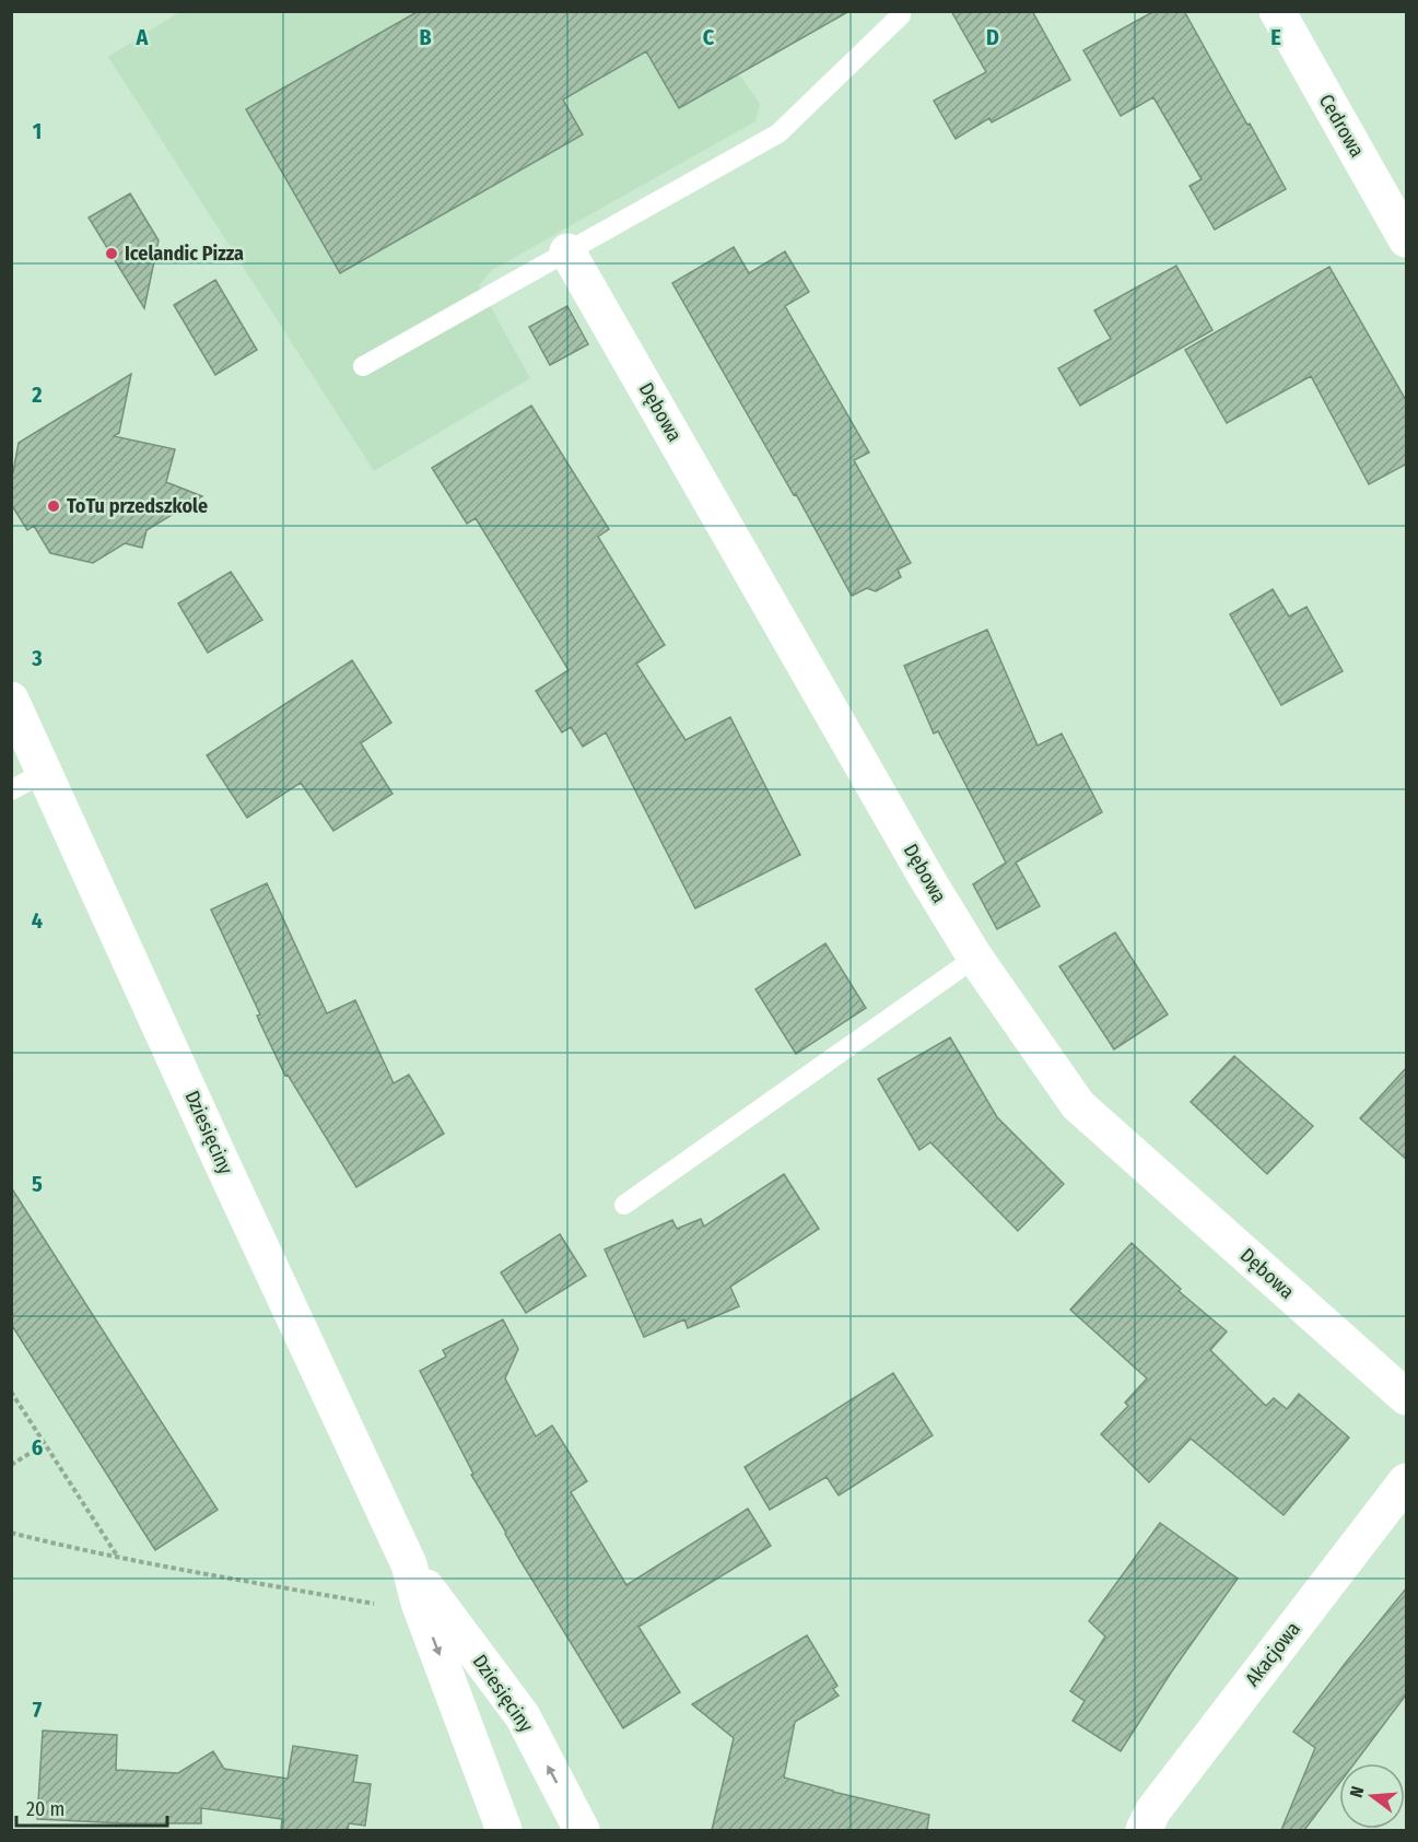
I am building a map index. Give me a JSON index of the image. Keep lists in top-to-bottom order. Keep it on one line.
{"streets":{"street":["Cedrowa","Dębowa","Dziesięciny","Akacjowa"]},"places":["Icelandic Pizza","ToTu przedszkole"],"scale_bar":"20 m","north":"left","grid":{"columns":["A","B","C","D","E"],"rows":["1","2","3","4","5","6","7"]}}
